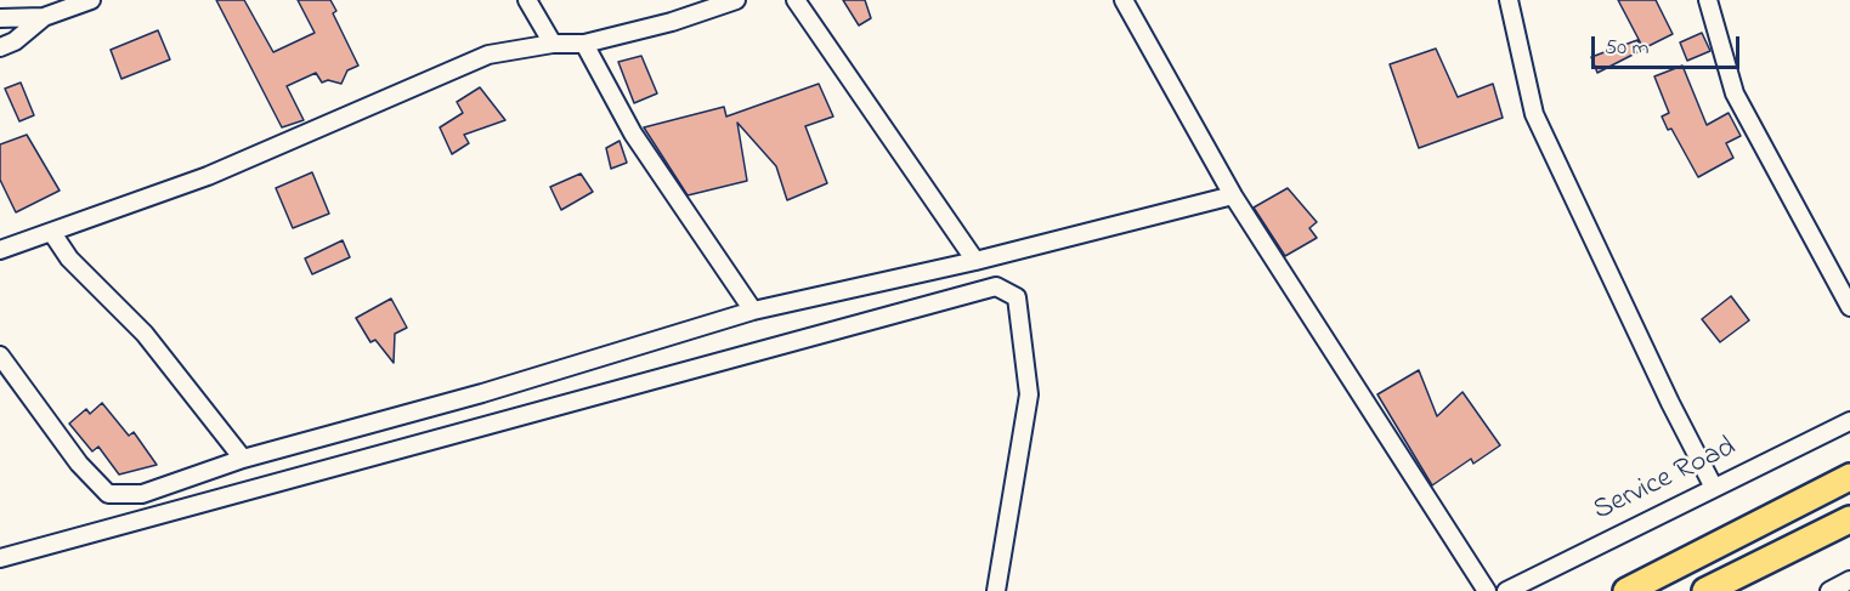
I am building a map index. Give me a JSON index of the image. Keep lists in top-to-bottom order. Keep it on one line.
{"streets":{"street":["Service Road"]},"scale_bar":"50 m"}
